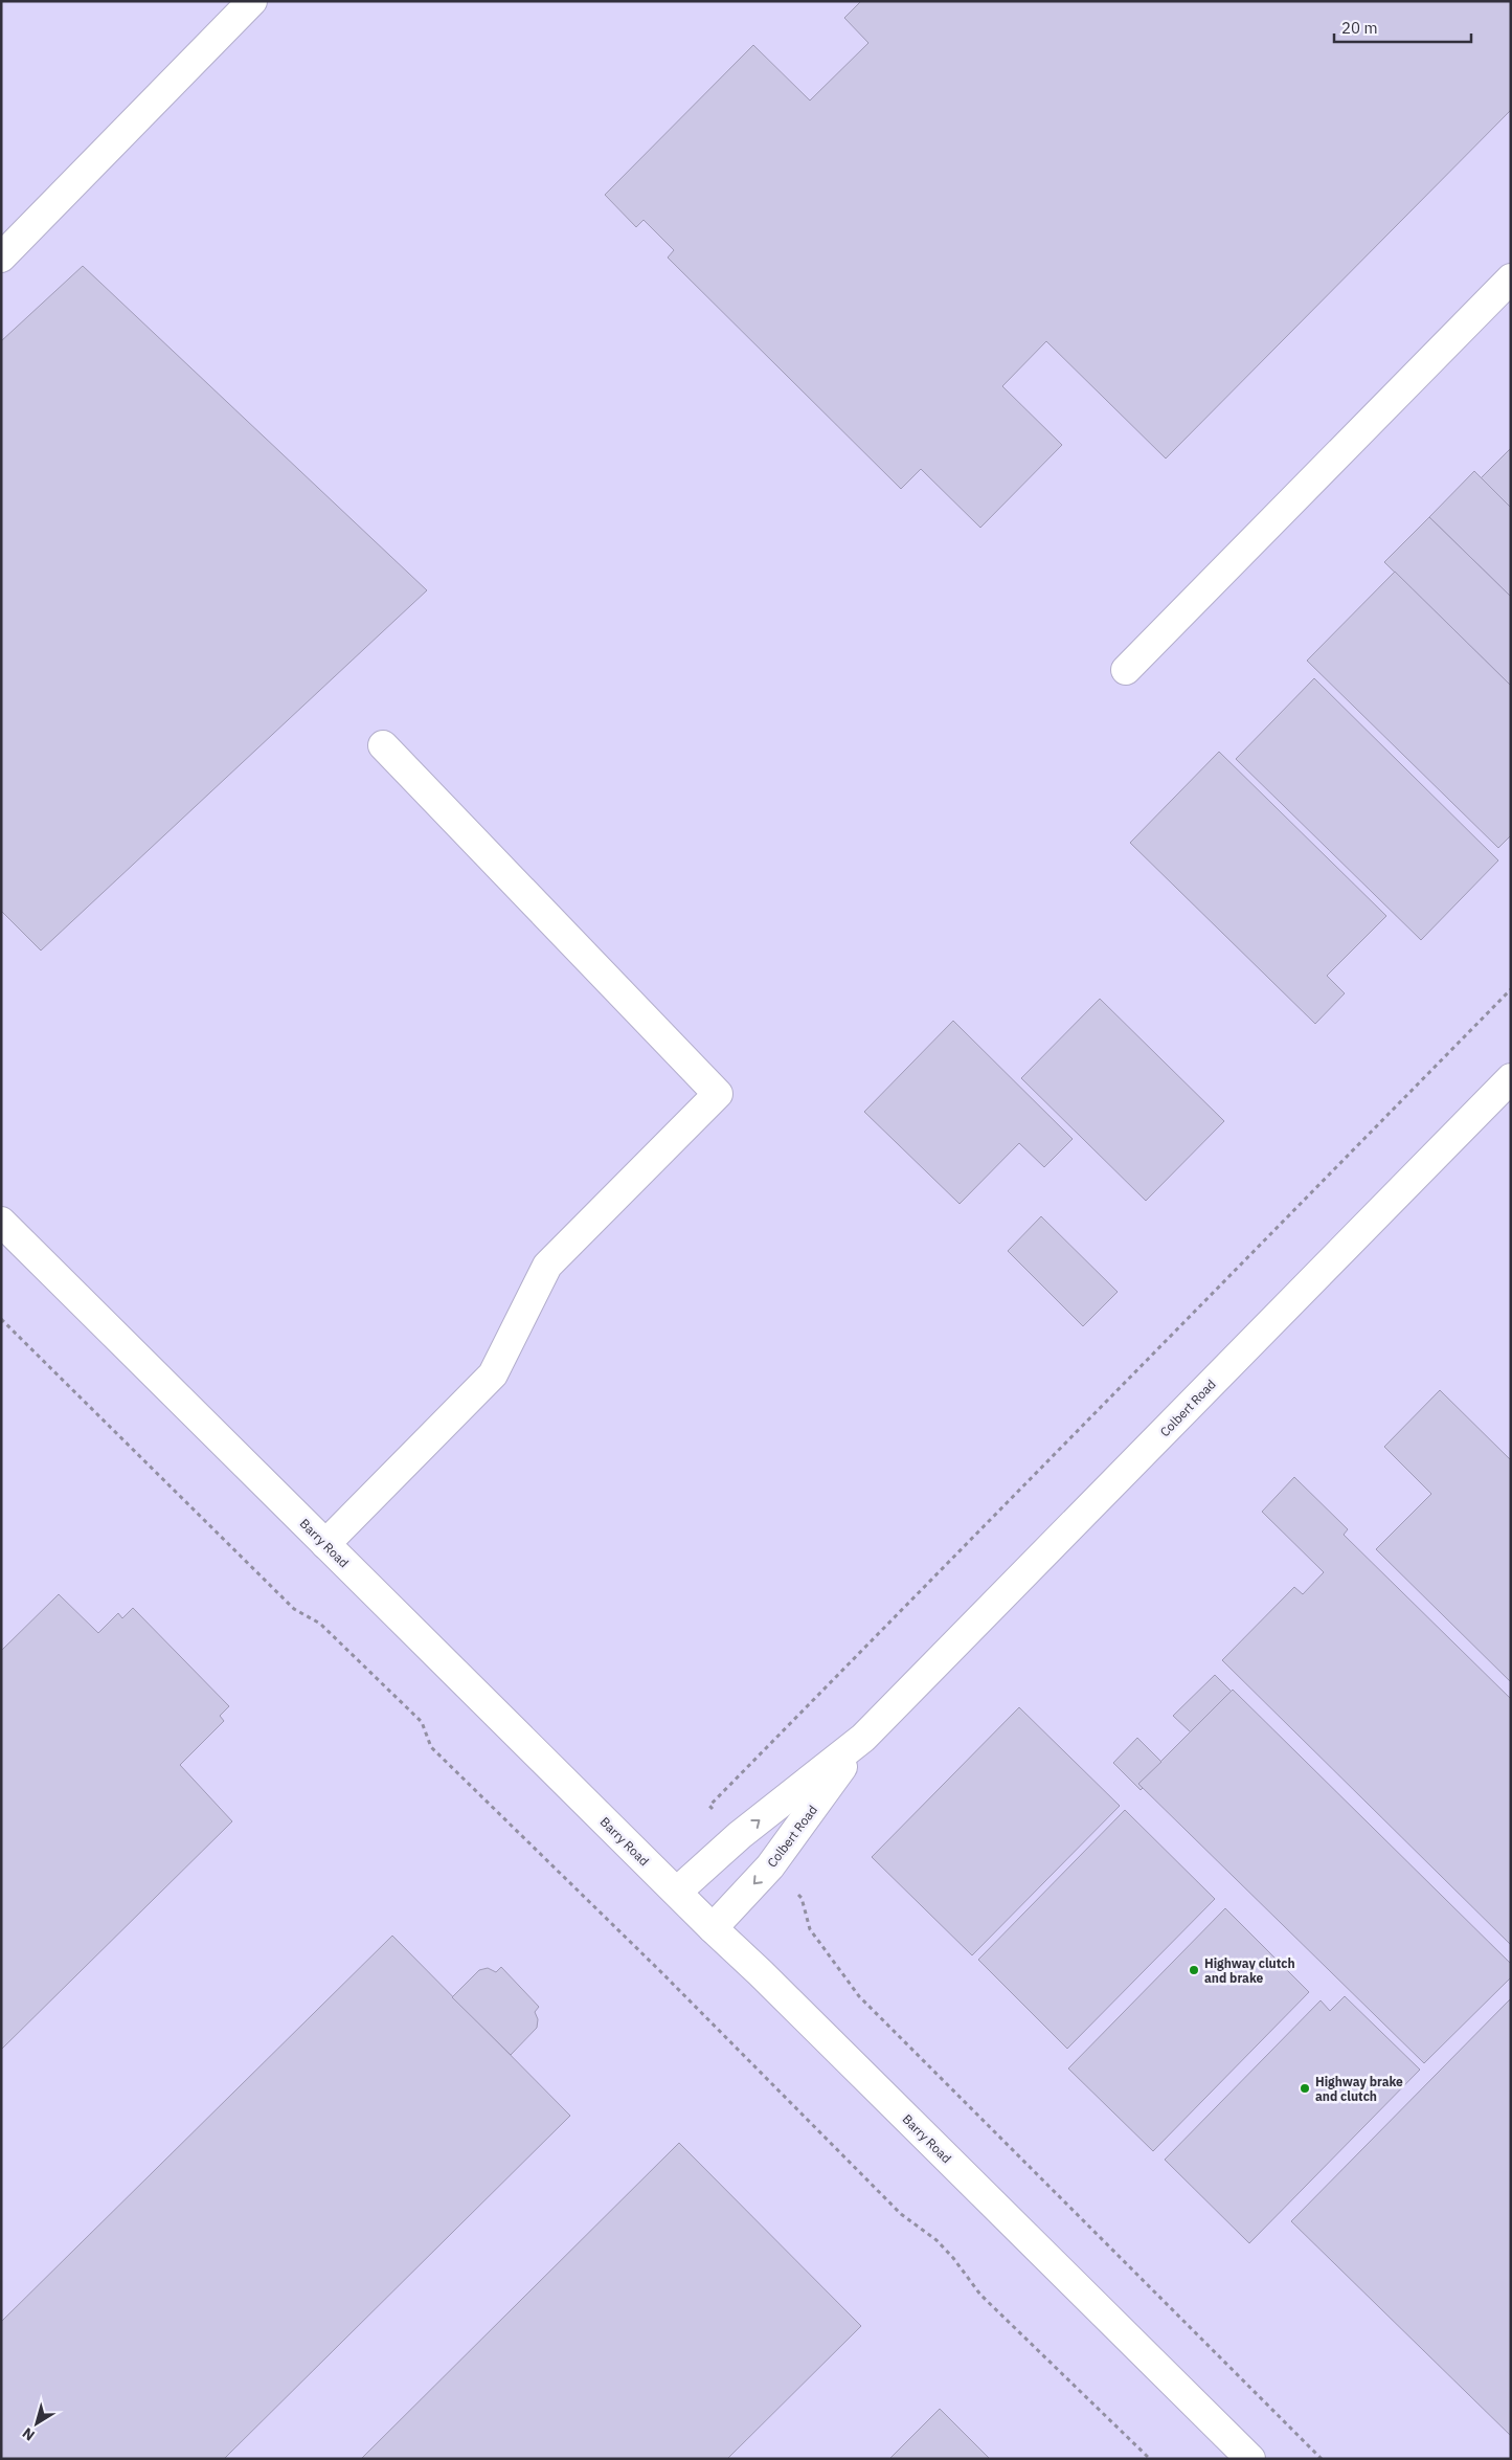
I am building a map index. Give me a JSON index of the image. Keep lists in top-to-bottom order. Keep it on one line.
{"streets":{"street":["Colbert Road","Barry Road"]},"crossings":[["Colbert Road","Barry Road"]],"places":["Highway clutch and brake","Highway brake and clutch"],"scale_bar":"20 m","north":"bottom left"}
